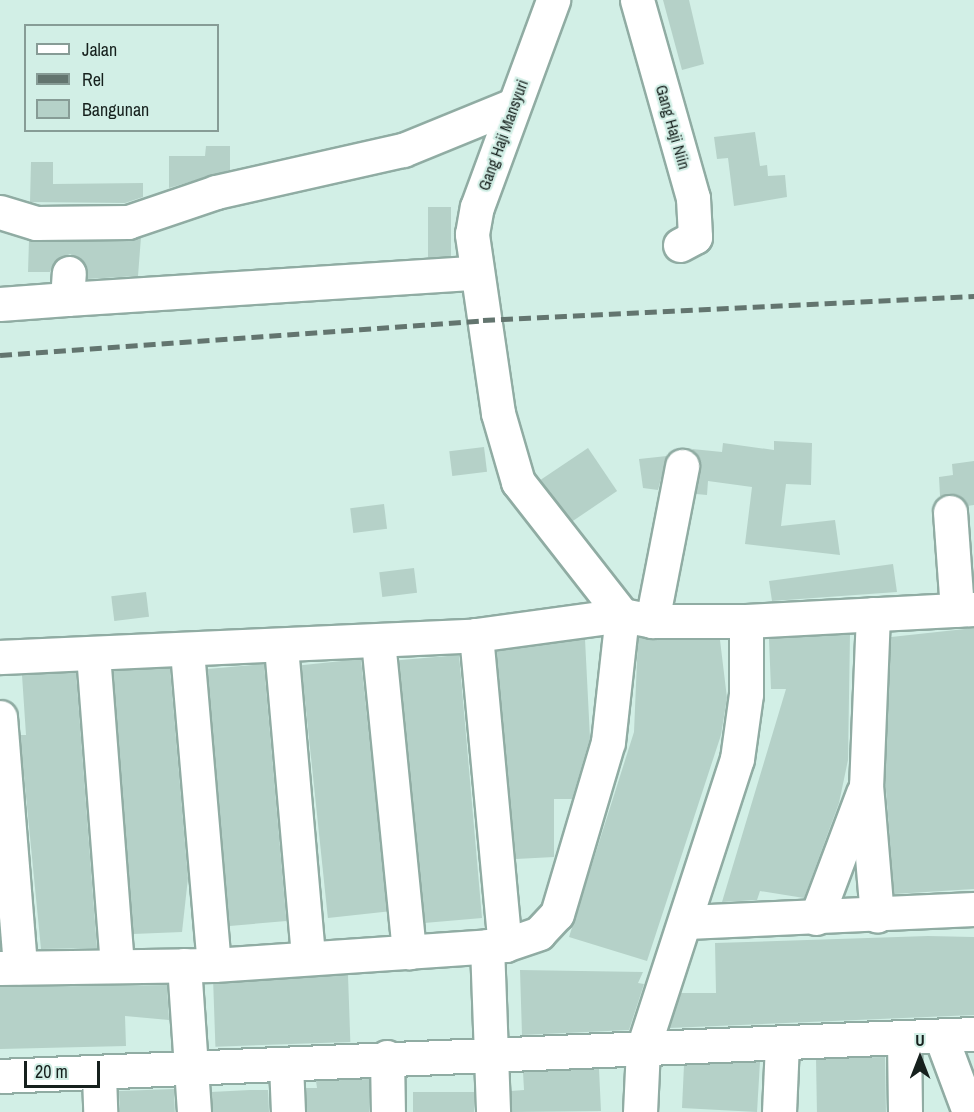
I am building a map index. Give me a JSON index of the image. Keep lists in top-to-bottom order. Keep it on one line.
{"streets":{"street":["Gang Haji Niin","Gang Haji Mansyuri"]},"legend":["Jalan","Rel","Bangunan"],"scale_bar":"20 m","north":"top"}
